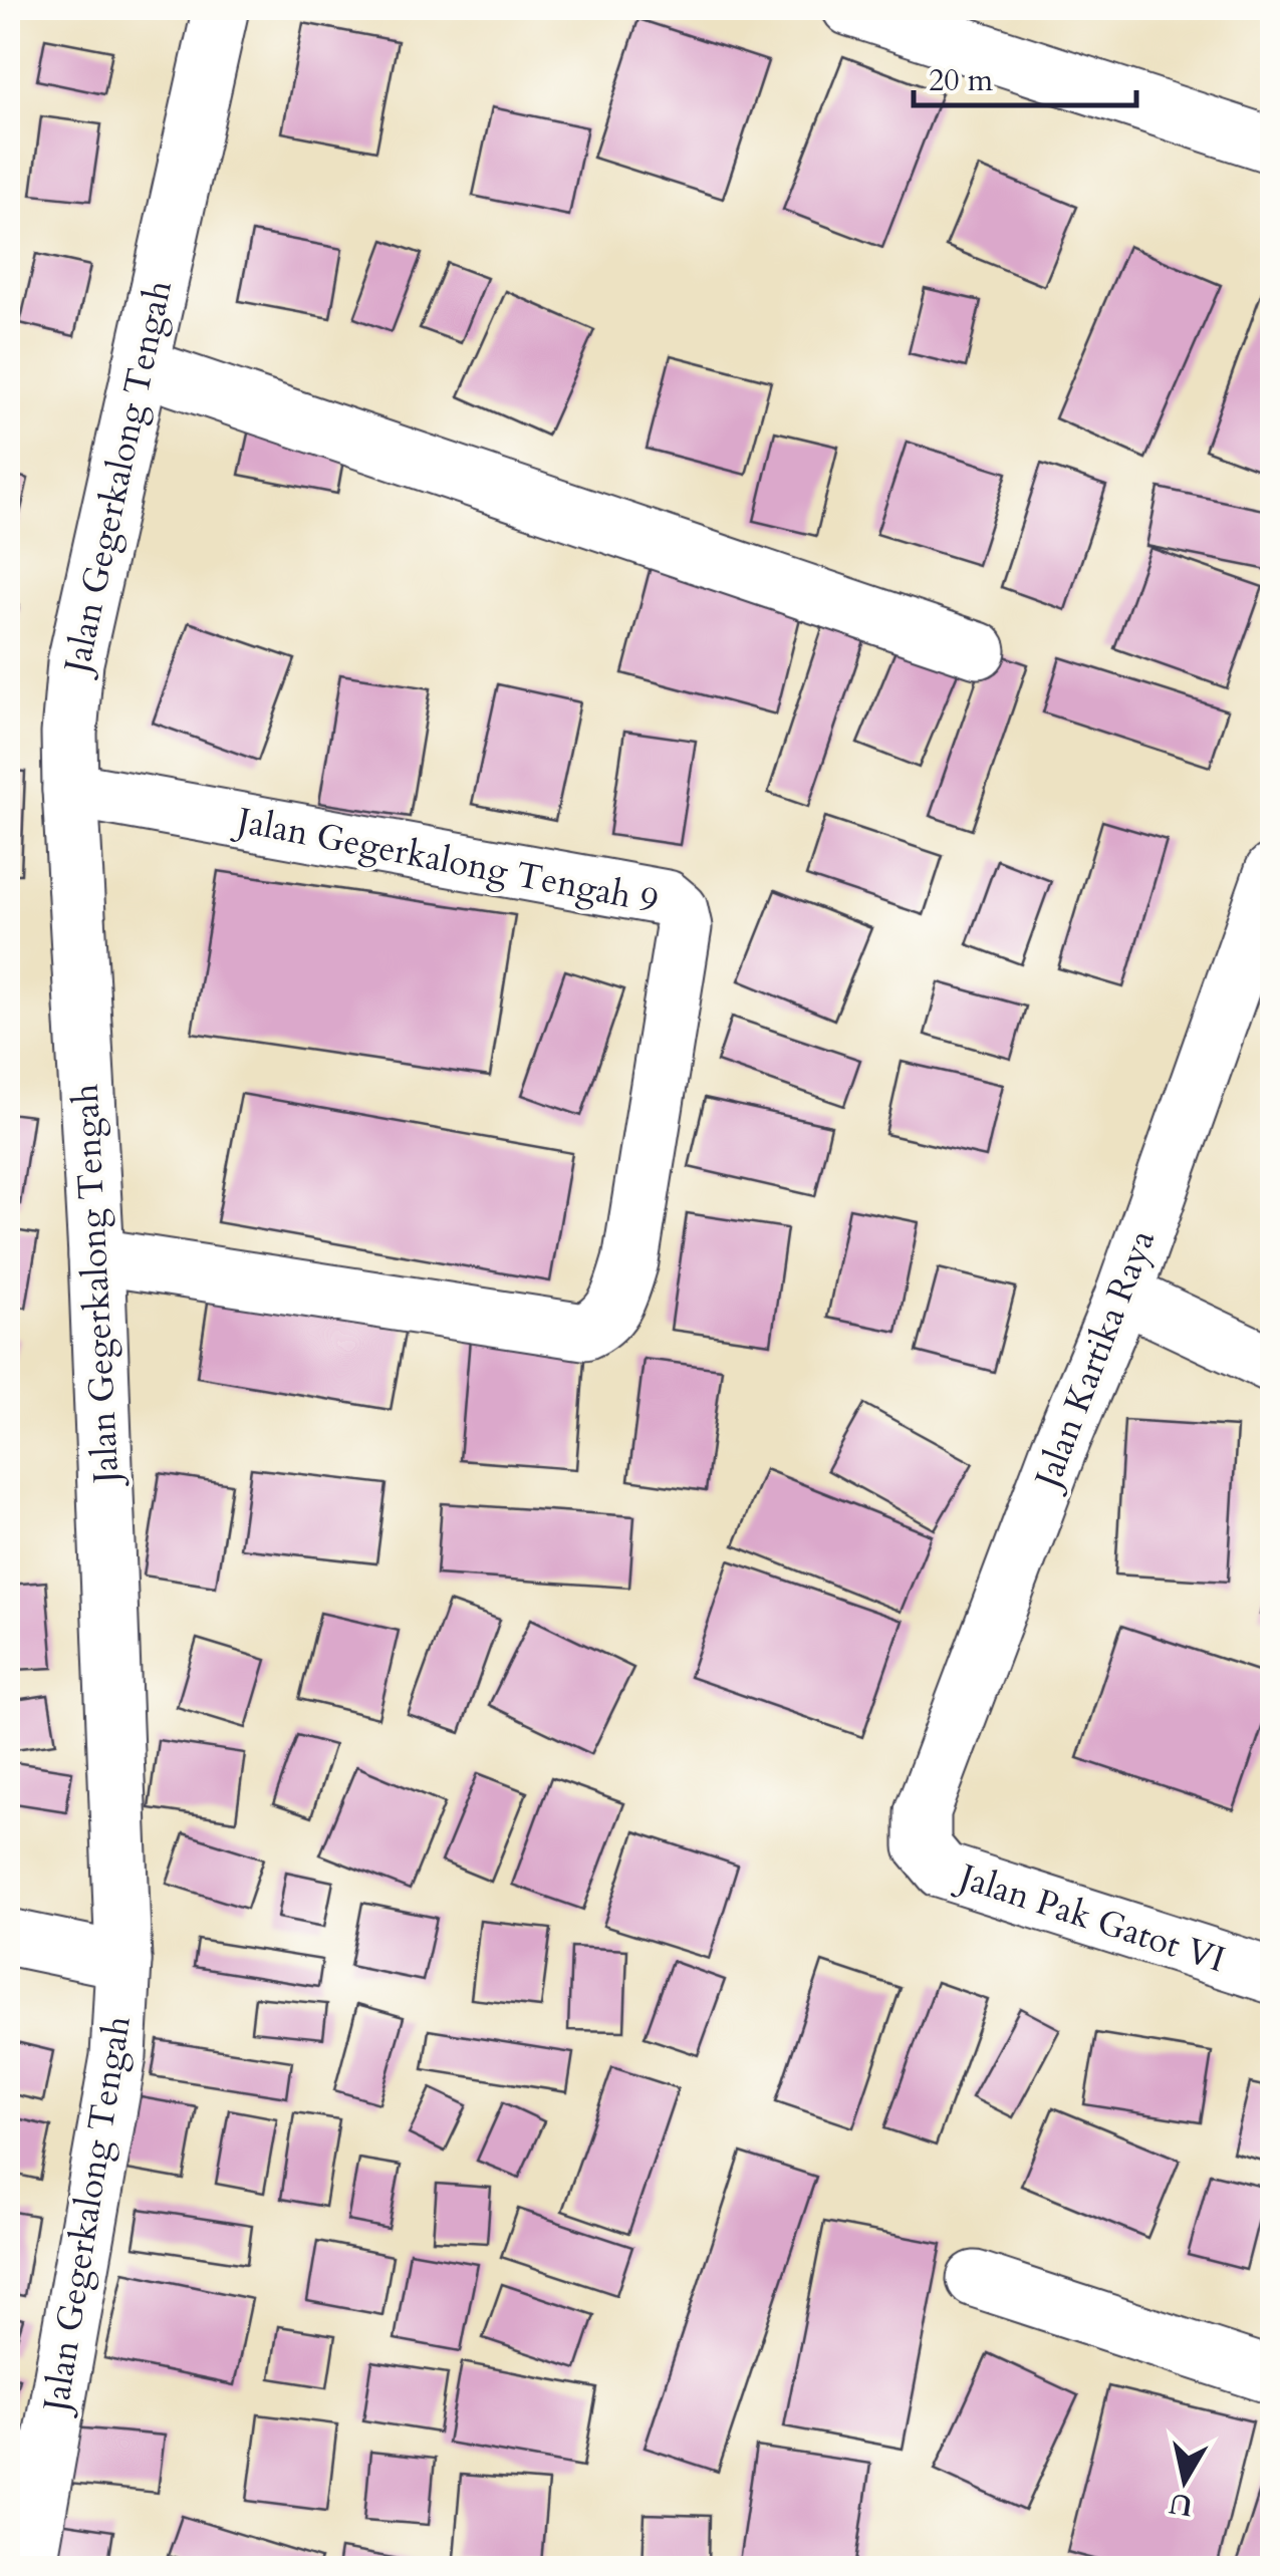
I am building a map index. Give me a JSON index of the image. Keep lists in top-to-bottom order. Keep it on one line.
{"streets":{"street":["Jalan Gegerkalong Tengah","Jalan Gegerkalong Tengah 9","Jalan Kartika Raya","Jalan Pak Gatot VI"]},"crossings":[["Jalan Gegerkalong Tengah","Jalan Gegerkalong Tengah 9"],["Jalan Kartika Raya","Jalan Pak Gatot VI"]],"scale_bar":"20 m","north":"bottom"}
